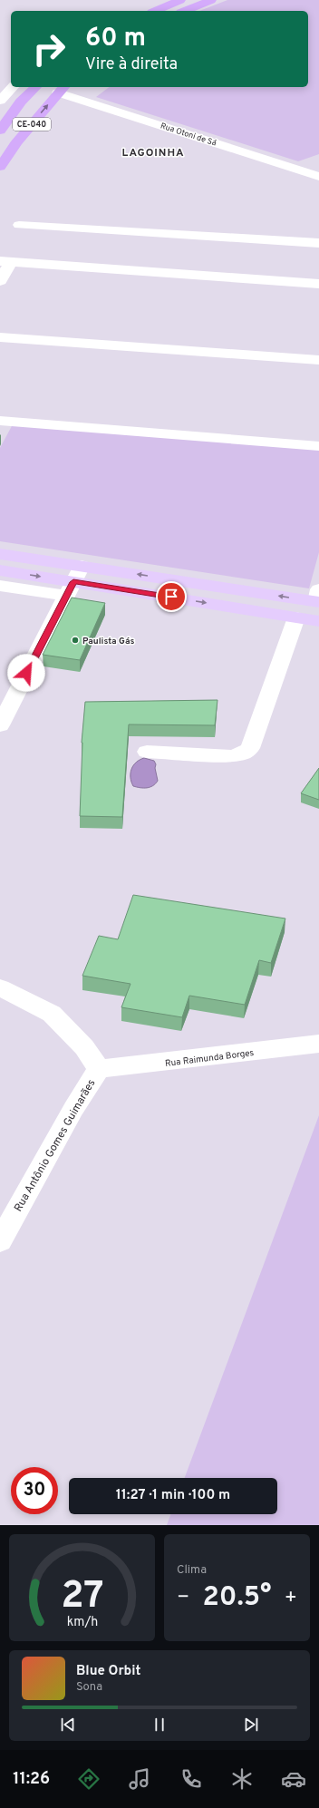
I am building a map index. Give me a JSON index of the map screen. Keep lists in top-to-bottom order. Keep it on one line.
{"streets":{"highway":["CE-040"],"street":["Rua Otoni de Sá","Rua Raimunda Borges","Rua Antônio Gomes Guimarães"]},"crossings":[["CE-040","Rua Otoni de Sá"],["Rua Raimunda Borges","Rua Antônio Gomes Guimarães"]],"districts":["LAGOINHA"],"places":["Paulista Gás"],"page":{"turn":["60 m","Vire à direita"],"limit":"30","trip":"11:27 · 1 min · 100 m","tile":"Clima","heat":["−","20.5°","+"],"song":["Blue Orbit","Sona"],"tabs":"11:26","gauge":["27","km/h"]}}
